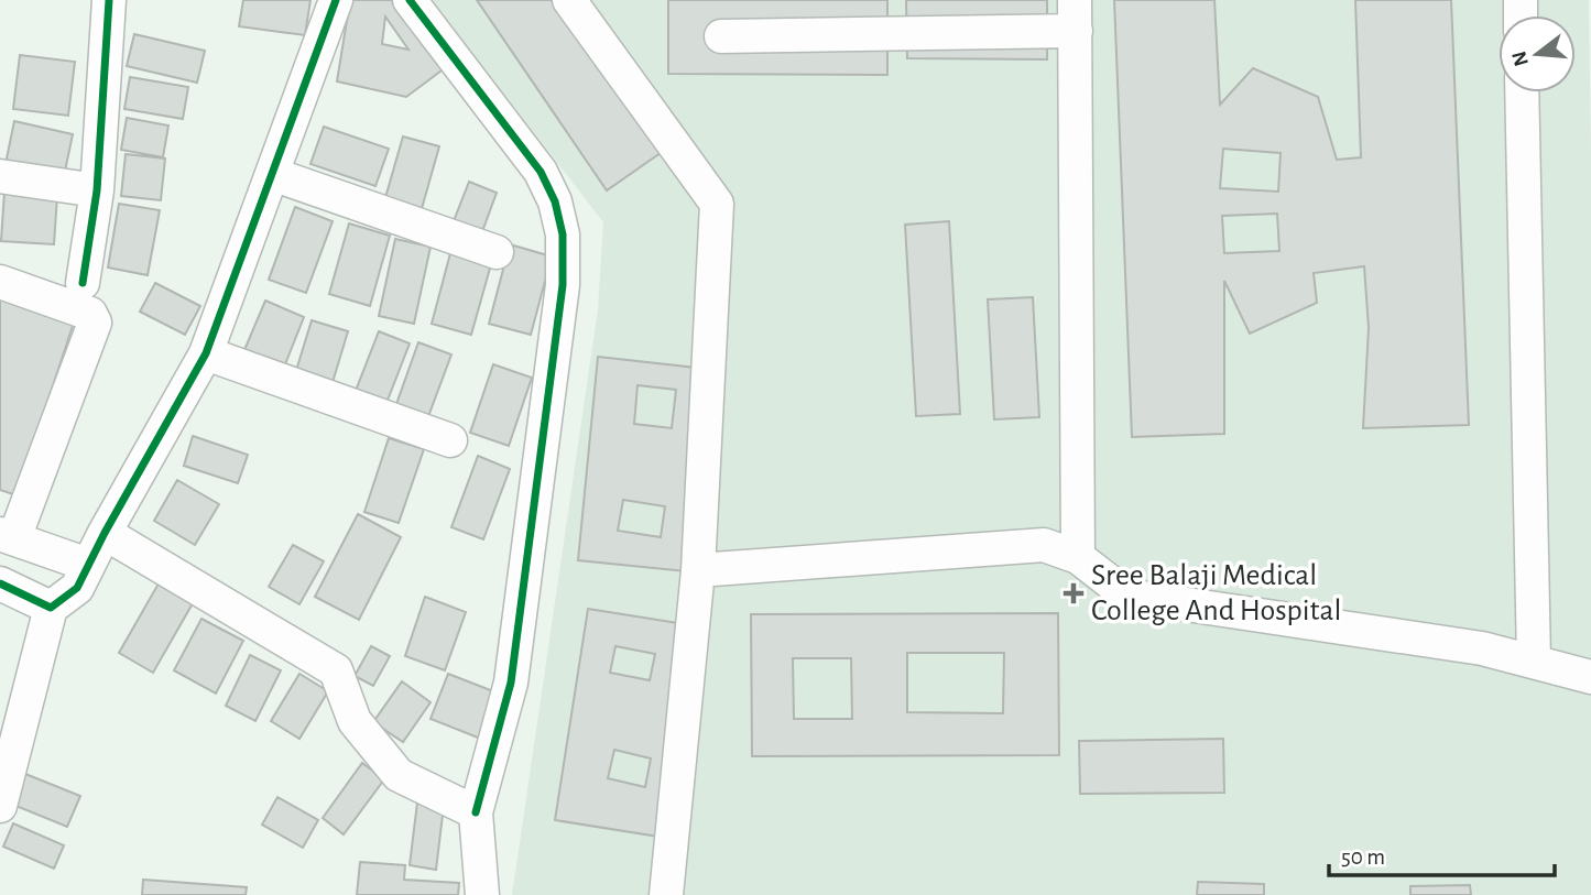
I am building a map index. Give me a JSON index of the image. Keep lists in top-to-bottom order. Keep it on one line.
{"places":{"health":["Sree Balaji Medical College And Hospital"]},"scale_bar":"50 m","north":"left"}
